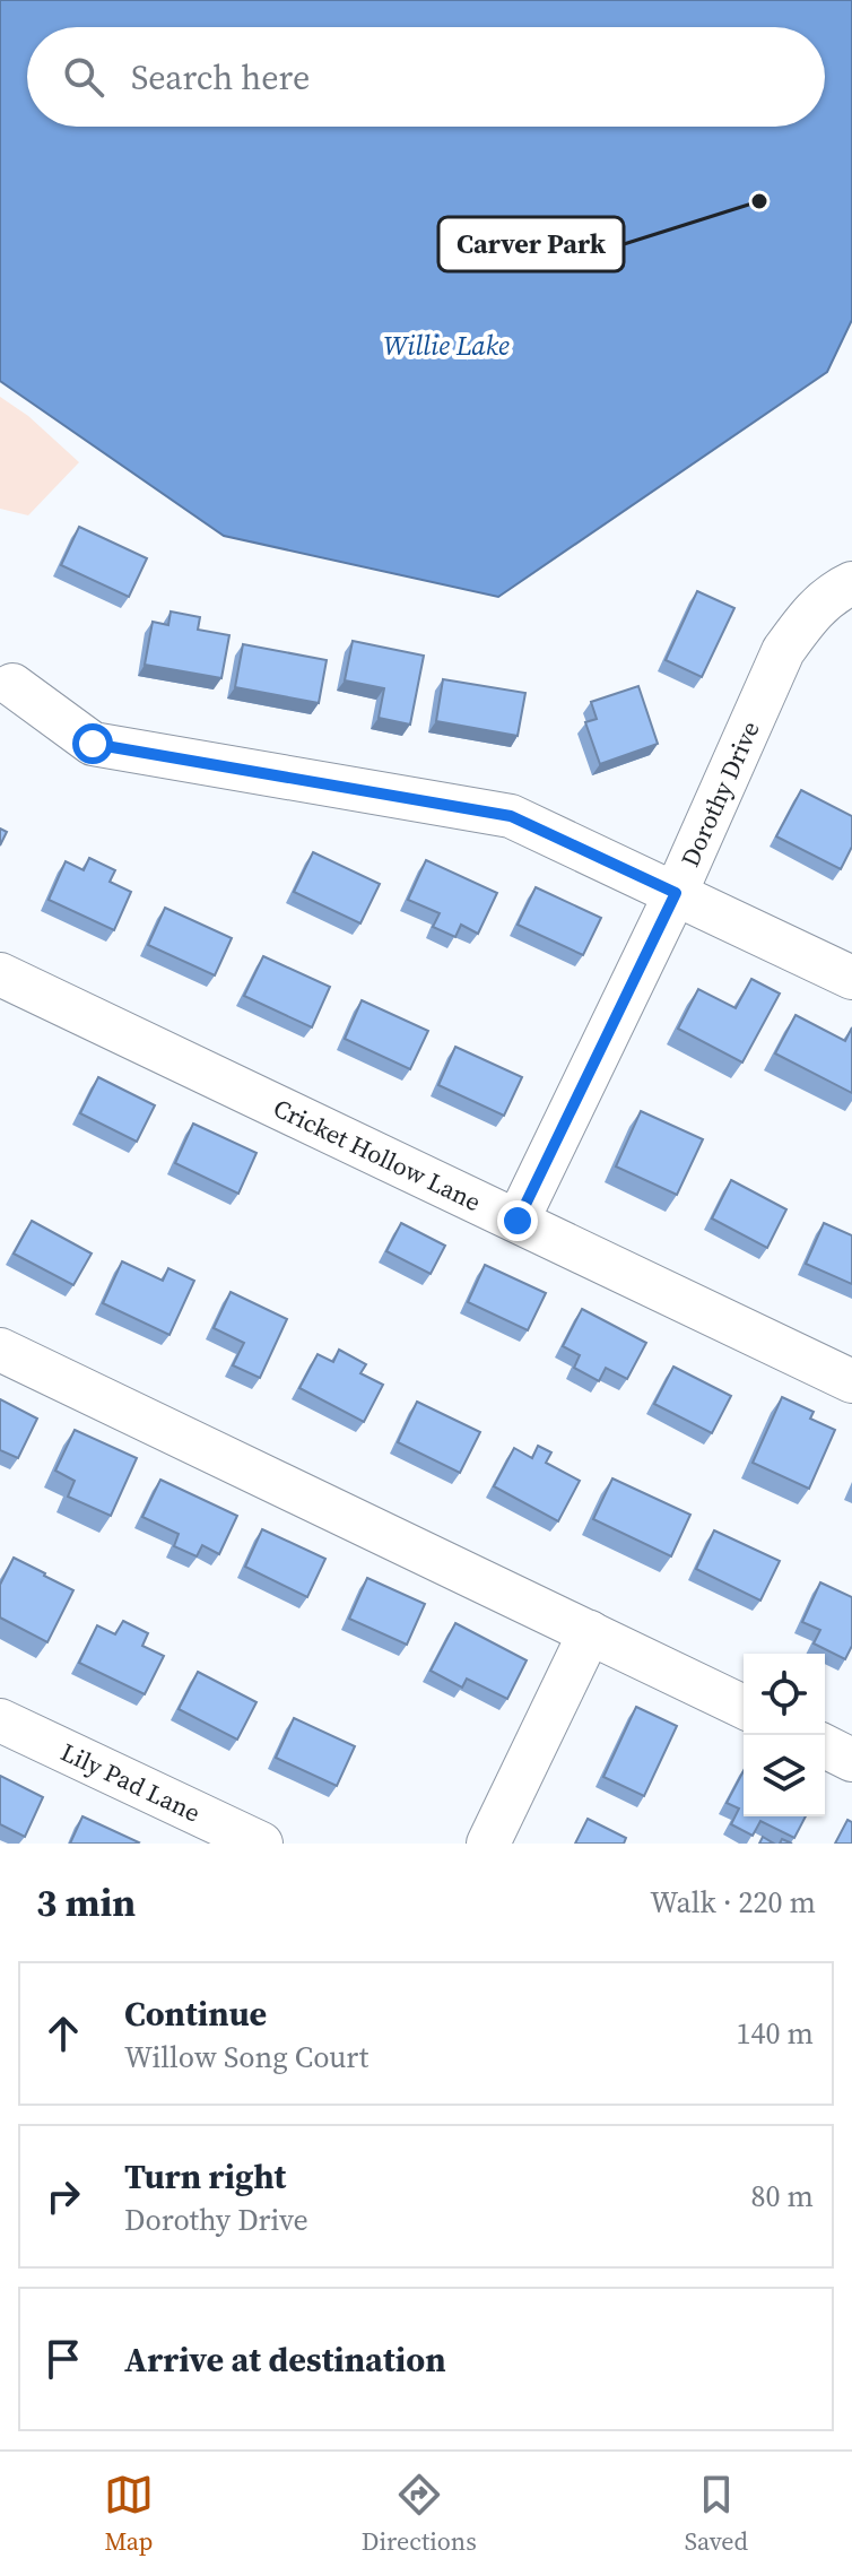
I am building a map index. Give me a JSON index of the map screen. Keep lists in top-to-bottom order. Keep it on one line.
{"streets":{"street":["Dorothy Drive","Cricket Hollow Lane","Lily Pad Lane"]},"crossings":[["Dorothy Drive","Cricket Hollow Lane"]],"water":["Willie Lake"],"places":["Carver Park"],"page":{"search":"Search here","heading":["3 min","Walk · 220 m"],"list":[["Continue","Willow Song Court","140 m"],["Turn right","Dorothy Drive","80 m"],"Arrive at destination"],"nav":["Map","Directions","Saved"]}}
